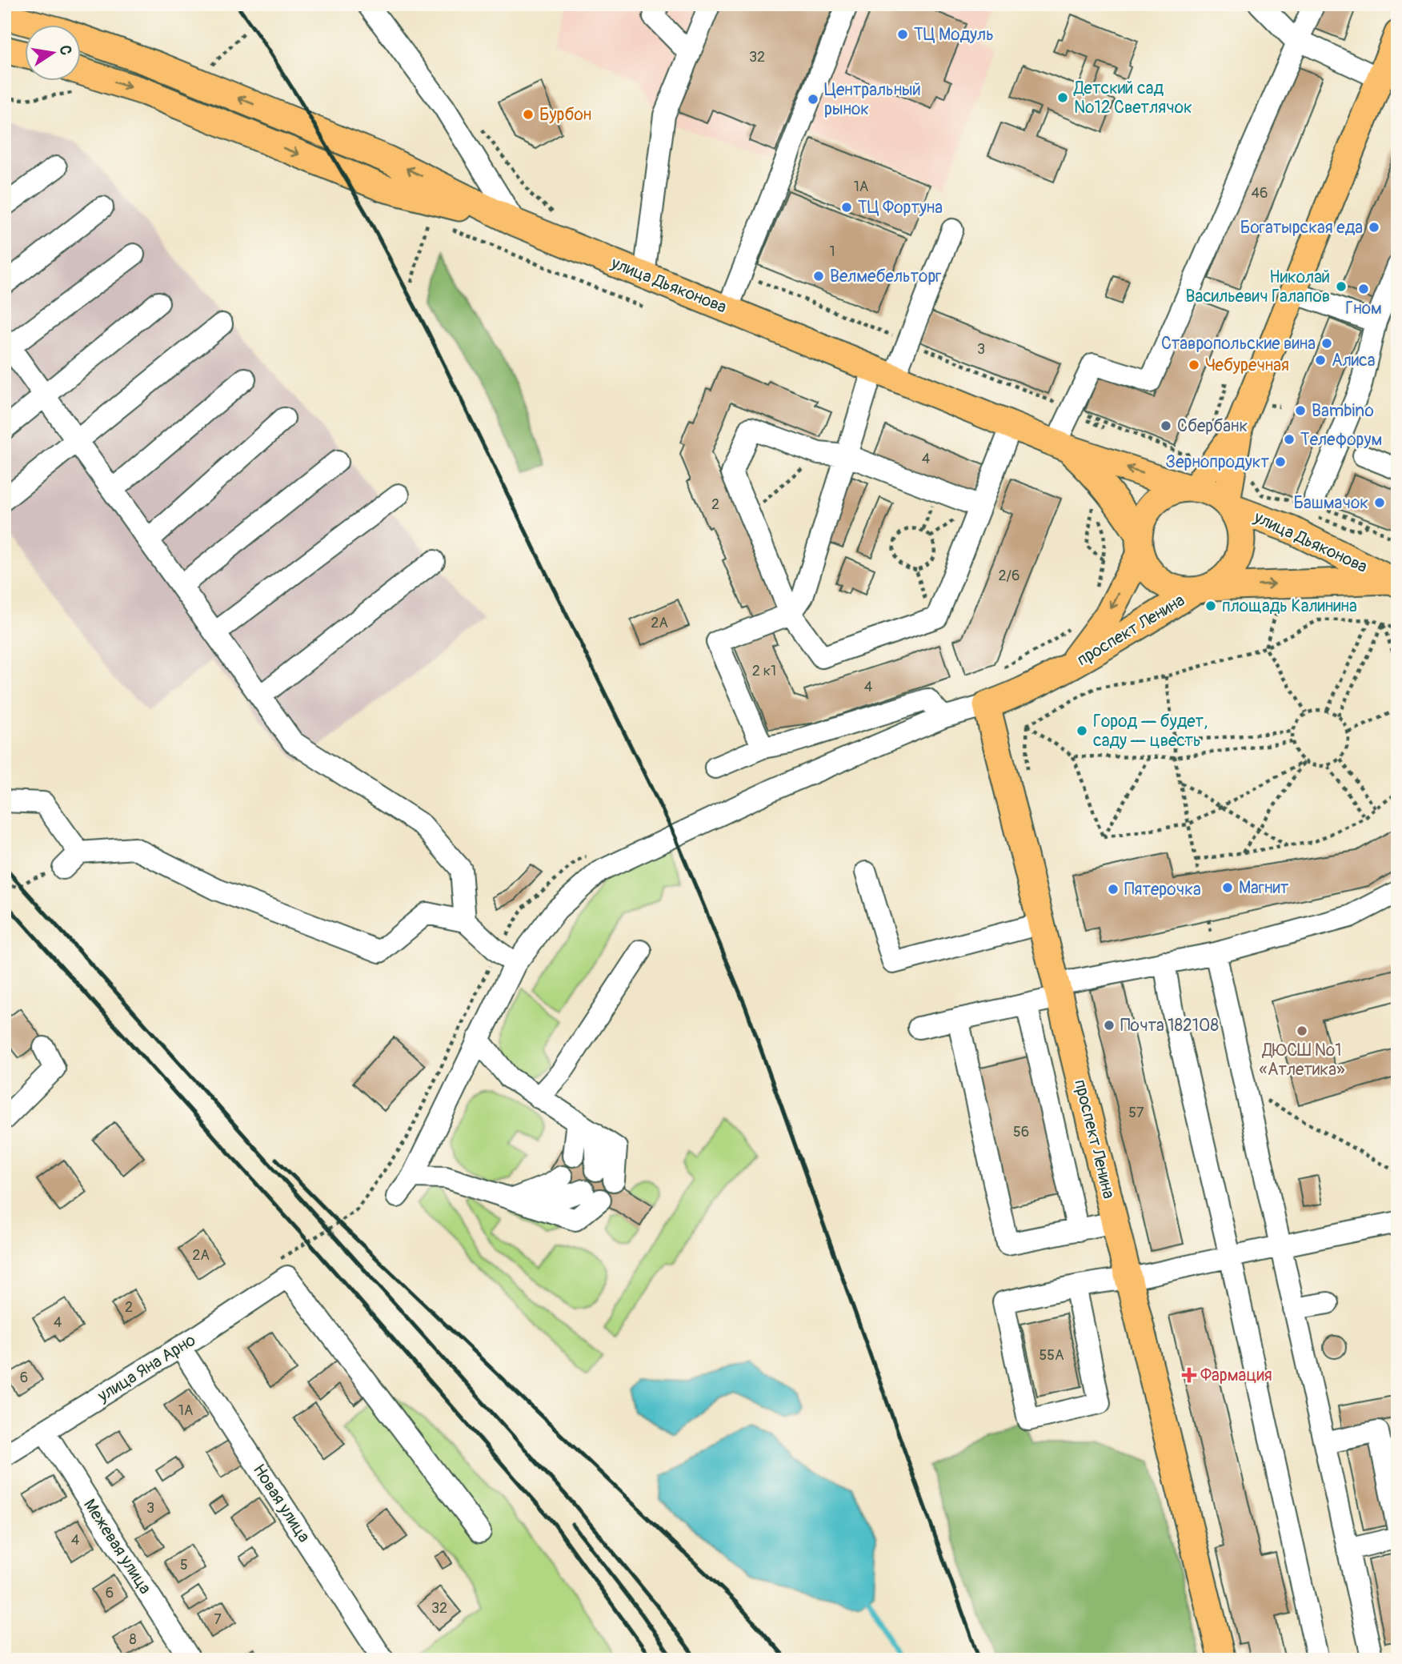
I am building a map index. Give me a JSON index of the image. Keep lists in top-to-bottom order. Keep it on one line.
{"streets":{"main road":["улица Дьяконова","проспект Ленина"],"street":["улица Яна Арно","Новая улица","Межевая улица"]},"crossings":[["улица Дьяконова","проспект Ленина"],["улица Яна Арно","Новая улица"],["улица Яна Арно","Межевая улица"]],"places":{"other":["ТЦ Модуль","Детский сад №12 Светлячок","Центральный рынок","Бурбон","ТЦ Фортуна","Богатырская еда","Велмебельторг","Николай Васильевич Галапов","Гном","Ставропольские вина","Алиса","Чебуречная","Bambino","Сбербанк","Телефорум","Зернопродукт","Башмачок","площадь Калинина","Город — будет, саду — цвесть","Магнит","Пятерочка","Почта 182108","ДЮСШ №1 «Атлетика»"],"health":["Фармация"]},"house_numbers":["32","1А","46","1","3","4","2","2/6","2А","2 к1","4","57","56","2А","2","4","55А","6","1А","3","4","5","6","32","7","8"],"north":"right"}
